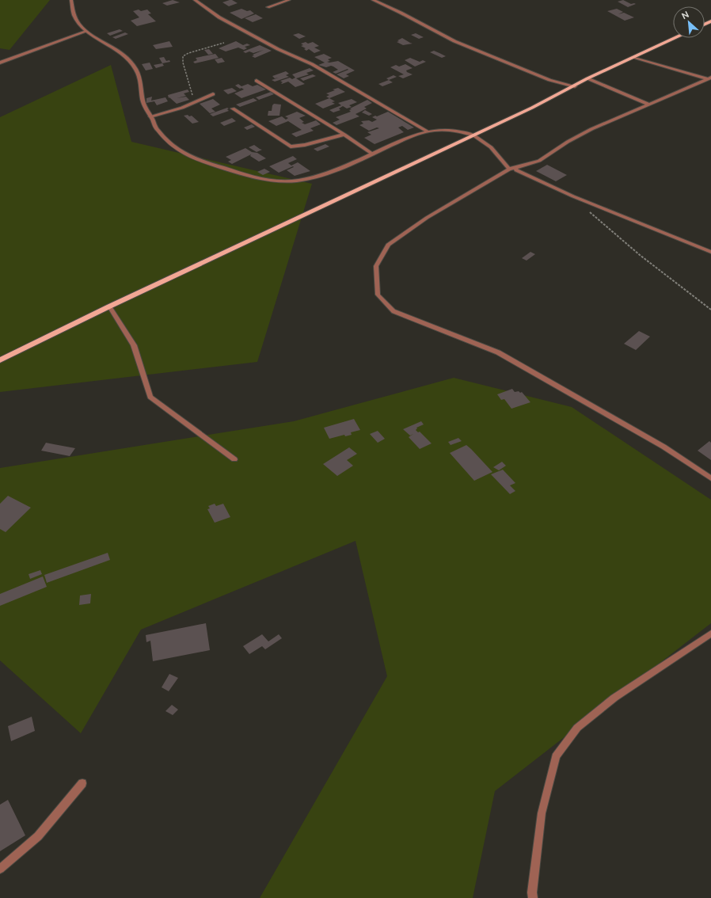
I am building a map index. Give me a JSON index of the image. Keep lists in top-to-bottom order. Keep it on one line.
{"north":"top left"}
